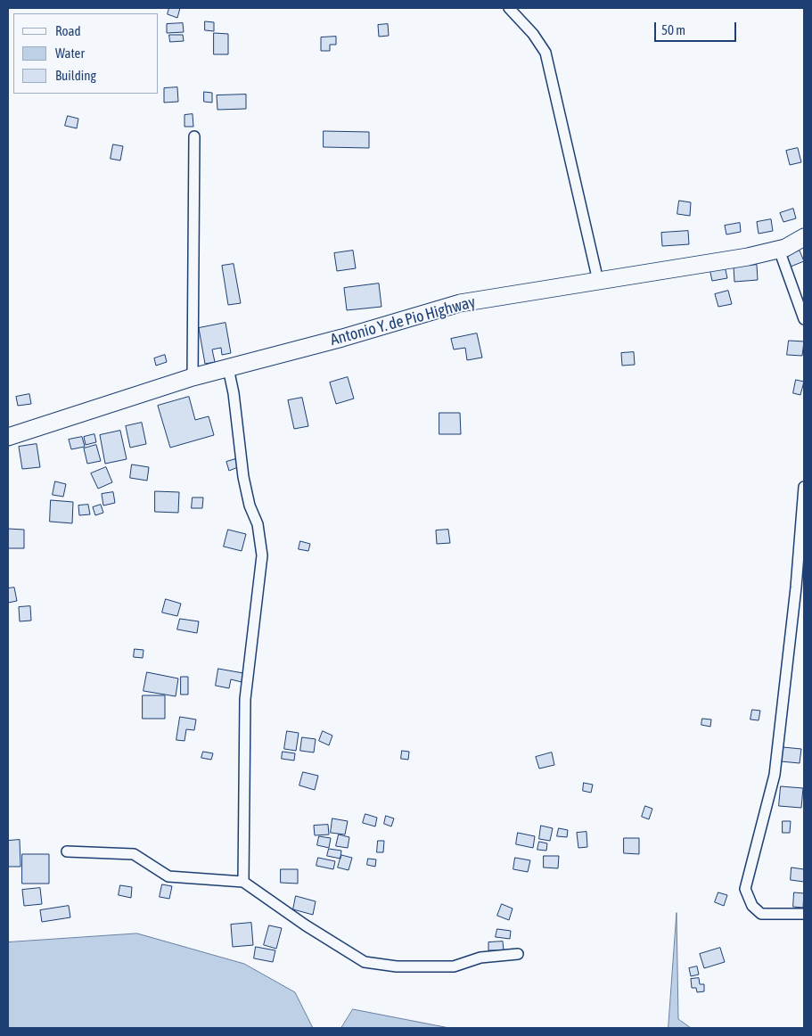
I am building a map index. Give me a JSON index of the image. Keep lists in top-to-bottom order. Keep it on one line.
{"streets":{"highway":["Antonio Y. de Pio Highway"]},"legend":["Road","Water","Building"],"scale_bar":"50 m"}
